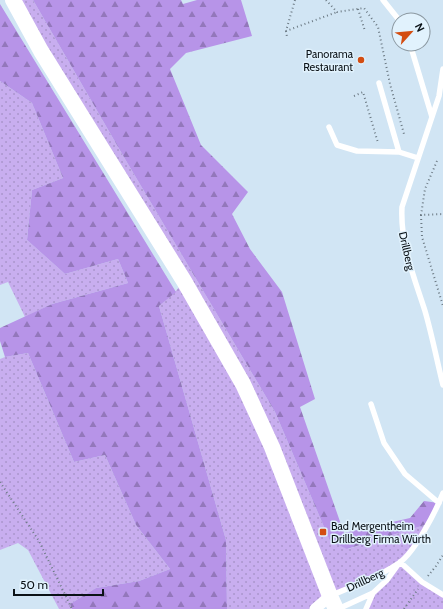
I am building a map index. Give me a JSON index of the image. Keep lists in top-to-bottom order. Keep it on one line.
{"streets":{"lane":["Drillberg"]},"places":{"other":["Panorama Restaurant"],"transit":["Bad Mergentheim Drillberg Firma Würth"]},"scale_bar":"50 m","north":"top right"}
